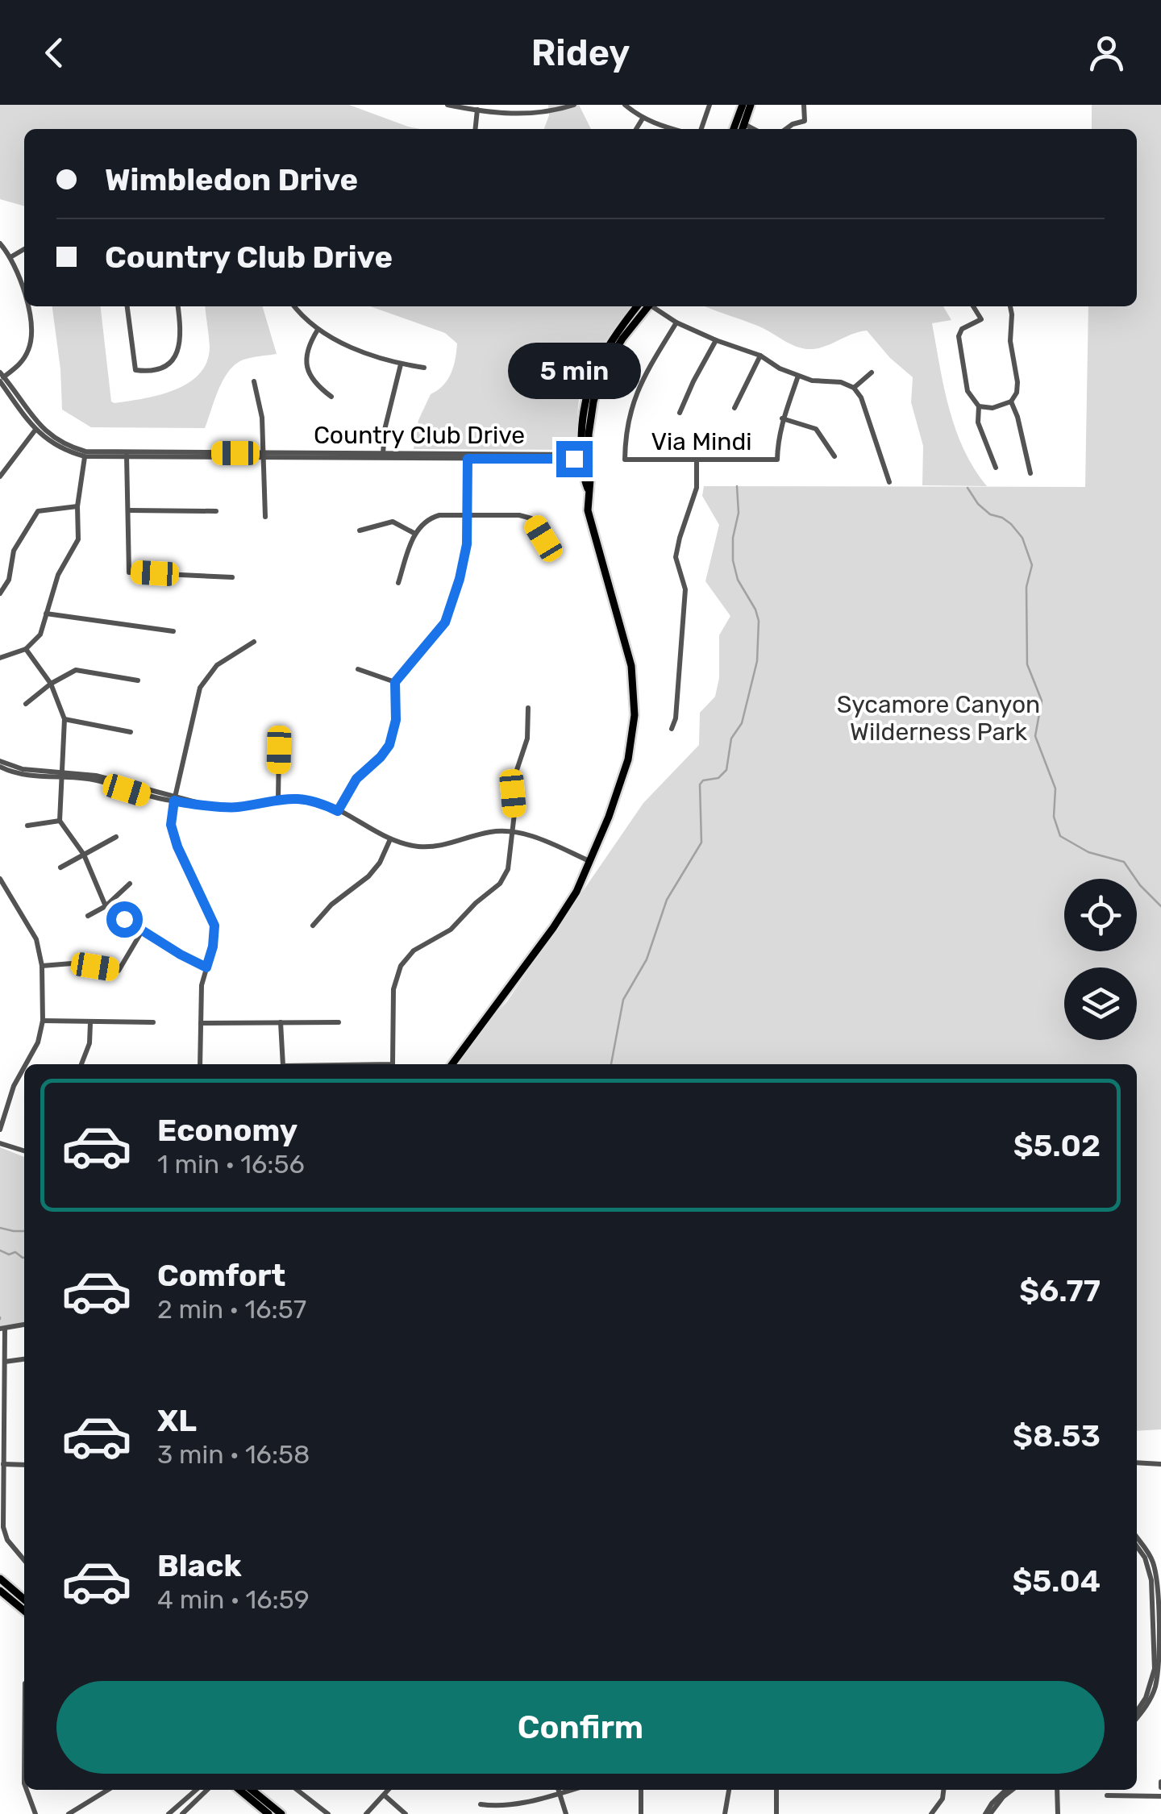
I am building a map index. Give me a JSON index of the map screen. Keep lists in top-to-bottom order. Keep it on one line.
{"streets":{"street":["Country Club Drive","Via Mindi"]},"parks":["Sycamore Canyon Wilderness Park"],"page":{"header":"Ridey","banner":["Wimbledon Drive","Country Club Drive"],"bubble":"5 min","list":[{"name":"Economy","note":"1 min · 16:56","value":"$5.02"},{"name":"Comfort","note":"2 min · 16:57","value":"$6.77"},{"name":"XL","note":"3 min · 16:58","value":"$8.53"},{"name":"Black","note":"4 min · 16:59","value":"$5.04"}],"buttons":"Confirm"}}
